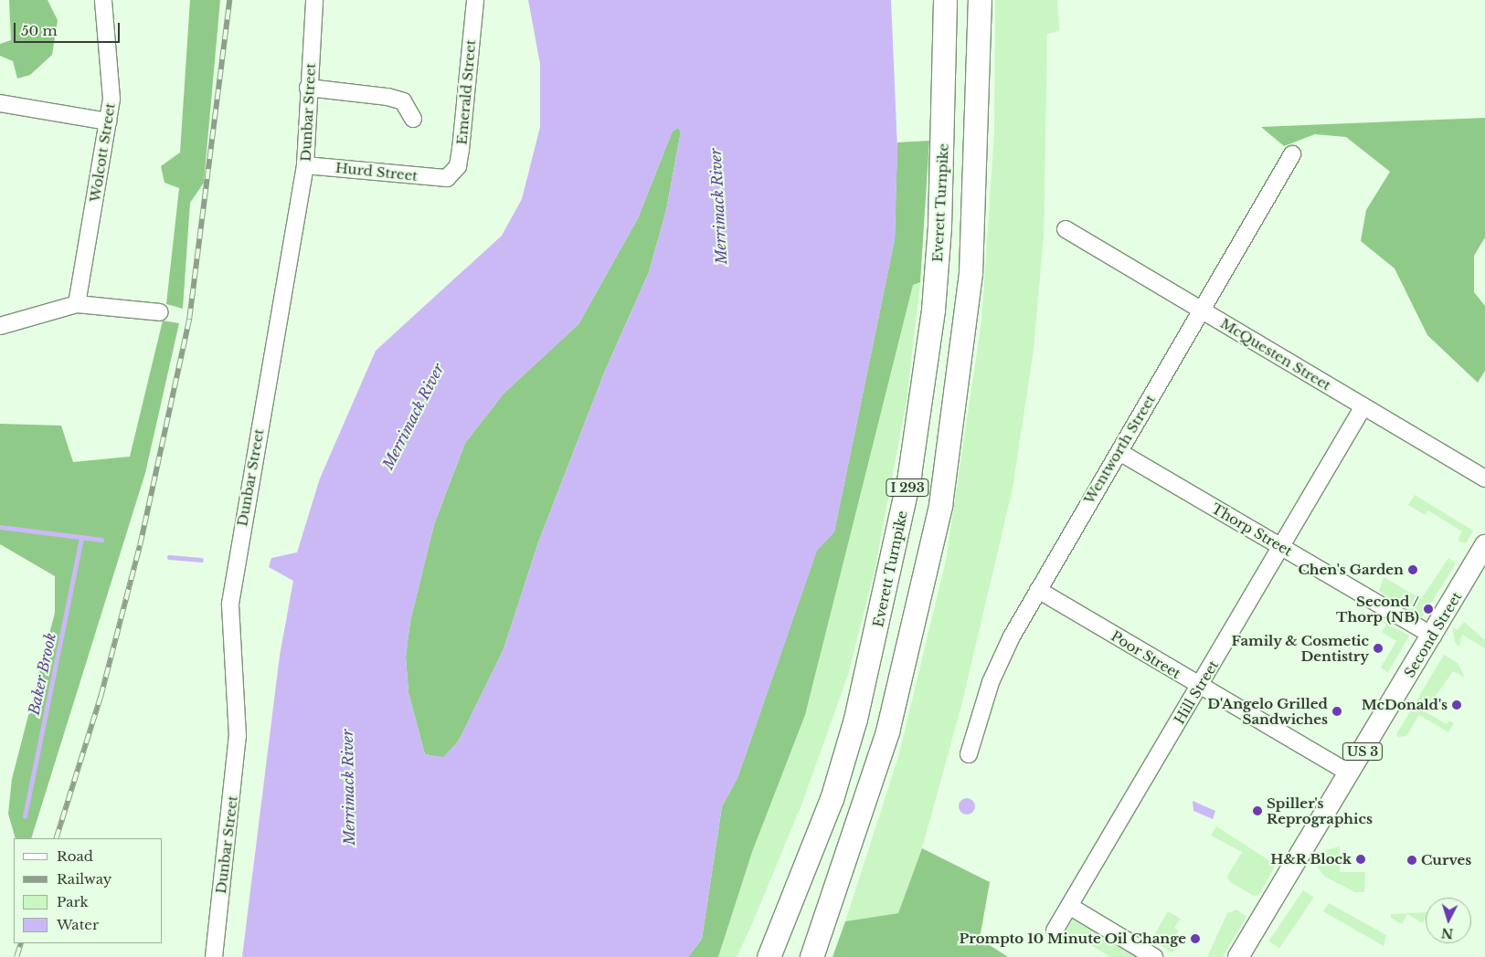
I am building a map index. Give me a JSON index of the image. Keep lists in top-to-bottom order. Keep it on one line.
{"streets":{"highway":["Everett Turnpike","I 293"],"main road":["Second Street","US 3"],"street":["Emerald Street","Dunbar Street","Wolcott Street","Hurd Street","McQuesten Street","Wentworth Street","Thorp Street","Poor Street","Hill Street"]},"crossings":[["Emerald Street","Hurd Street"],["Dunbar Street","Hurd Street"],["McQuesten Street","Wentworth Street"],["McQuesten Street","Hill Street"],["Wentworth Street","Thorp Street"],["Wentworth Street","Poor Street"],["Thorp Street","Second Street"],["Thorp Street","Hill Street"],["Second Street","Poor Street"],["Poor Street","Hill Street"]],"water":["Merrimack River","Baker Brook"],"places":["Chen's Garden","Second / Thorp (NB)","Family & Cosmetic Dentistry","McDonald's","D'Angelo Grilled Sandwiches","Spiller's Reprographics","H&R Block","Curves","Prompto 10 Minute Oil Change"],"legend":["Road","Railway","Park","Water"],"scale_bar":"50 m","north":"bottom"}
